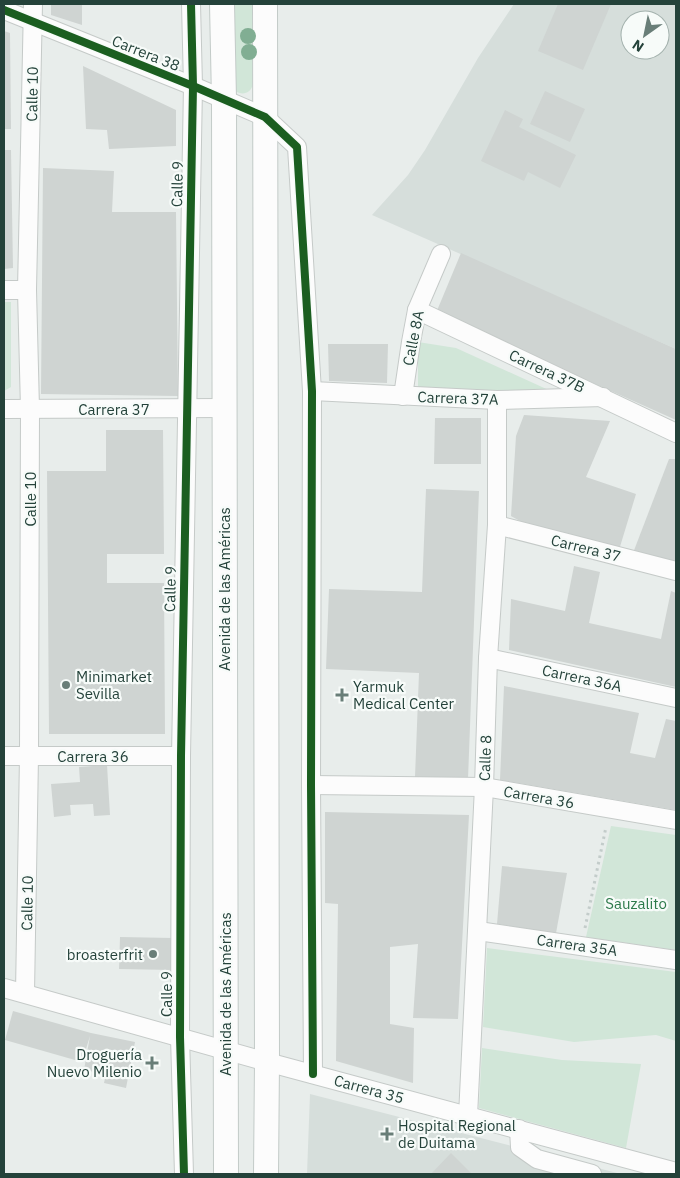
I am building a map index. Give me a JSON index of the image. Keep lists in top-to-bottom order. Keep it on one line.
{"streets":{"main road":["Avenida de las Américas"],"street":["Carrera 38","Calle 10","Calle 9","Calle 8A","Carrera 37B","Carrera 37A","Carrera 37","Carrera 36A","Carrera 36","Calle 8","Carrera 35A","Carrera 35"]},"crossings":[["Carrera 38","Calle 10"],["Carrera 38","Calle 9"],["Carrera 38","Carrera 37A"],["Carrera 38","Avenida de las Américas"],["Calle 10","Carrera 37"],["Calle 10","Carrera 36"],["Calle 10","Carrera 35"],["Calle 9","Carrera 37"],["Calle 9","Carrera 36"],["Calle 9","Carrera 35"],["Calle 8A","Carrera 37B"],["Calle 8A","Carrera 37A"],["Carrera 37B","Carrera 37A"],["Carrera 37A","Calle 8"],["Carrera 37","Avenida de las Américas"],["Carrera 37","Calle 8"],["Avenida de las Américas","Carrera 35"],["Carrera 36A","Calle 8"],["Carrera 36","Calle 8"],["Calle 8","Carrera 35A"],["Calle 8","Carrera 35"]],"parks":["Sauzalito"],"places":{"other":["Minimarket Sevilla","broasterfrit"],"health":["Yarmuk Medical Center","Droguería Nuevo Milenio","Hospital Regional de Duitama"]},"north":"bottom left"}
